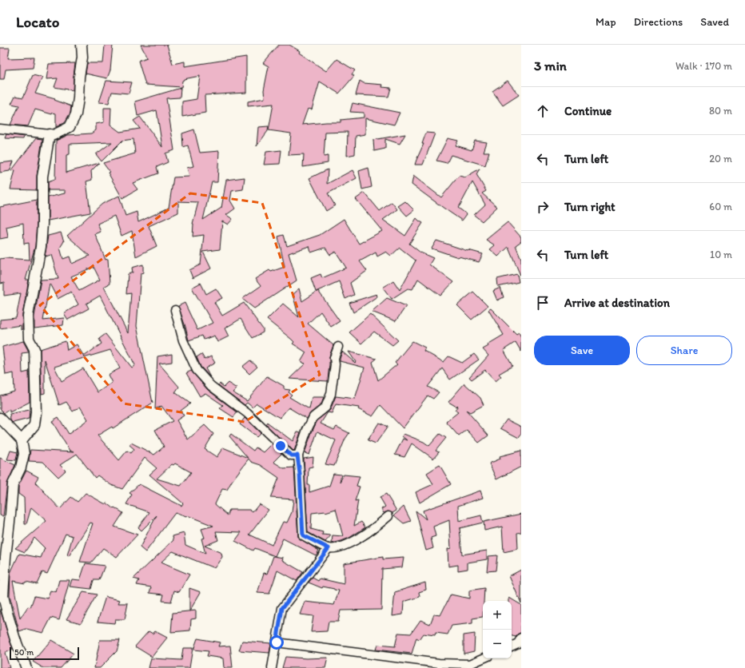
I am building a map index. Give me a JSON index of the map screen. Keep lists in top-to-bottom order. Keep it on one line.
{"scale_bar":"50 m","page":{"header":"Locato","nav":["Map","Directions","Saved"],"heading":["3 min","Walk · 170 m"],"list":[["Continue","80 m"],["Turn left","20 m"],["Turn right","60 m"],["Turn left","10 m"],"Arrive at destination"],"buttons":["Save","Share"],"map_buttons":["+","−"],"scale":"50 m"}}
